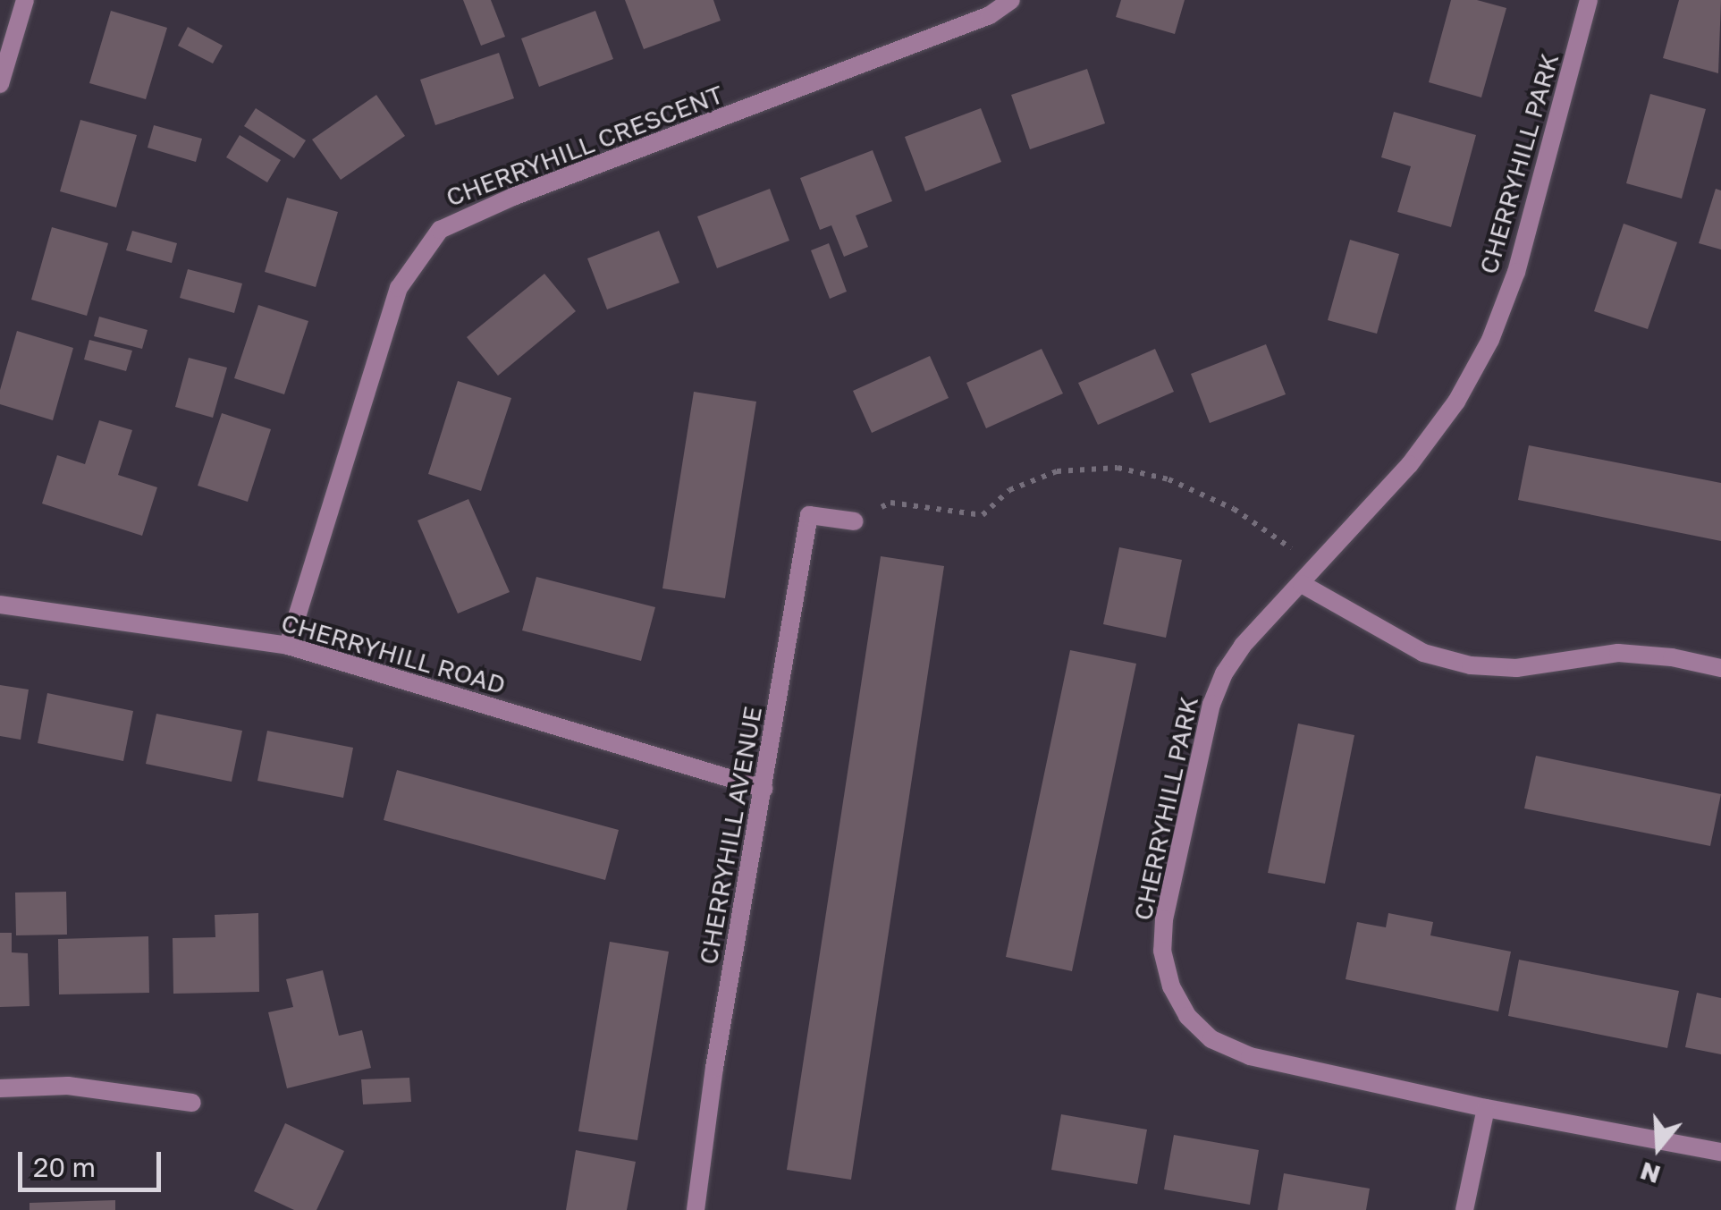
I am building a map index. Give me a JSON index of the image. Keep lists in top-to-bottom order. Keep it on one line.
{"streets":{"street":["CHERRYHILL CRESCENT","CHERRYHILL PARK","CHERRYHILL ROAD","CHERRYHILL AVENUE"]},"crossings":[["CHERRYHILL CRESCENT","CHERRYHILL ROAD"],["CHERRYHILL ROAD","CHERRYHILL AVENUE"]],"scale_bar":"20 m","north":"bottom"}
